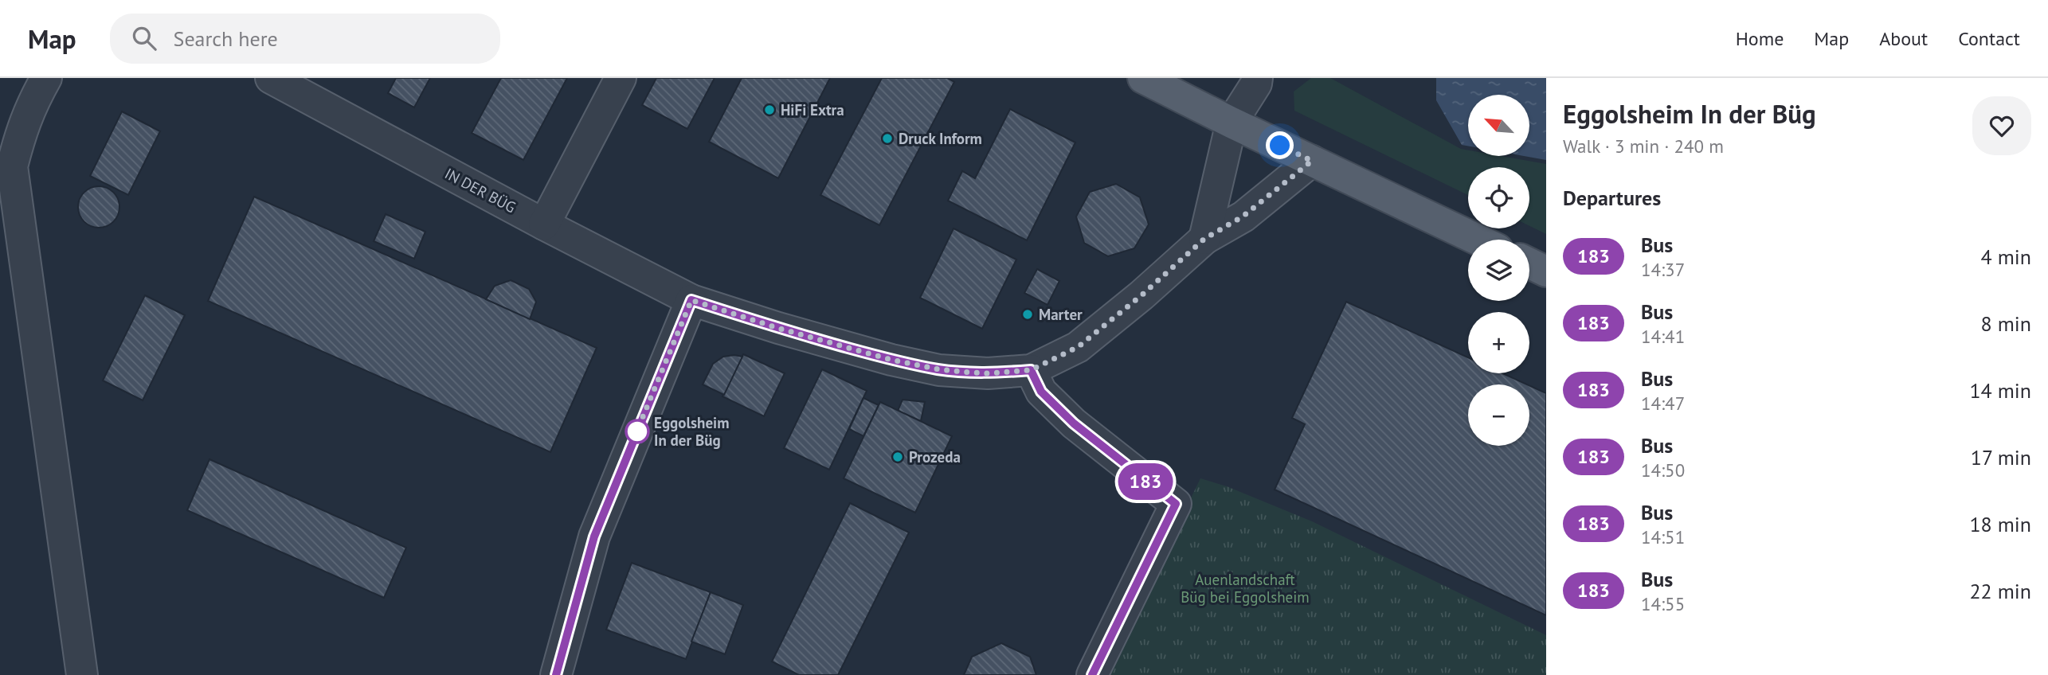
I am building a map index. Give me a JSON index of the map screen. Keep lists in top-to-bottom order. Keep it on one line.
{"streets":{"street":["IN DER BÜG"]},"parks":["Auenlandschaft Büg bei Eggolsheim"],"places":["HiFi Extra","Druck Inform","Marter","Eggolsheim In der Büg","Prozeda"],"lines":["bus line 183"],"north":"top left","page":{"header":"Map","search":"Search here","nav":["Home","Map","About","Contact"],"on_map":"183","heading":[["Eggolsheim In der Büg","Walk · 3 min · 240 m"],"Departures"],"map_buttons":["+","−"],"list":[{"mark":"183","name":"Bus","note":"14:37","value":"4 min"},{"mark":"183","name":"Bus","note":"14:41","value":"8 min"},{"mark":"183","name":"Bus","note":"14:47","value":"14 min"},{"mark":"183","name":"Bus","note":"14:50","value":"17 min"},{"mark":"183","name":"Bus","note":"14:51","value":"18 min"},{"mark":"183","name":"Bus","note":"14:55","value":"22 min"}]}}
